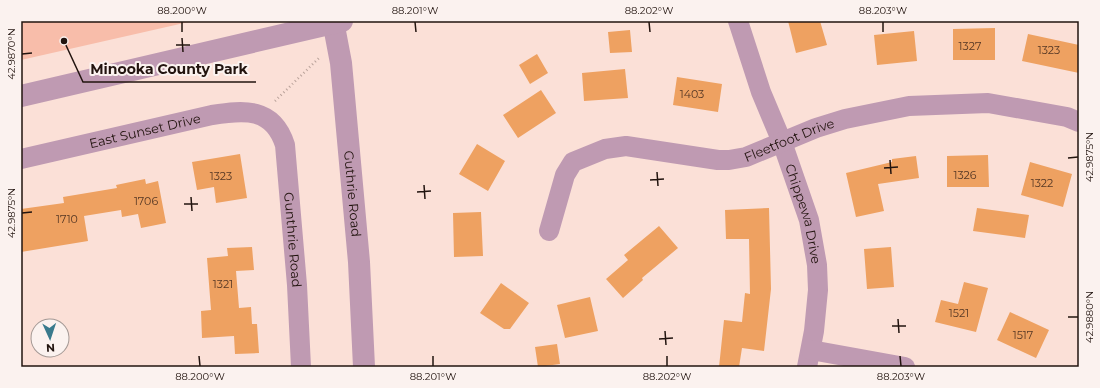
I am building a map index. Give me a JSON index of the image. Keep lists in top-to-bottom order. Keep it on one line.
{"streets":{"street":["East Sunset Drive","Fleetfoot Drive","Guthrie Road","Chippewa Drive","Gunthrie Road"]},"crossings":[["East Sunset Drive","Gunthrie Road"],["Fleetfoot Drive","Chippewa Drive"]],"places":["Minooka County Park"],"house_numbers":["1327","1323","1403","1326","1323","1322","1706","1710","1321","1521","1517"],"north":"bottom","coordinates":["88.200°W","88.201°W","88.202°W","88.203°W","42.9870°N","42.9875°N","42.9880°N"]}
